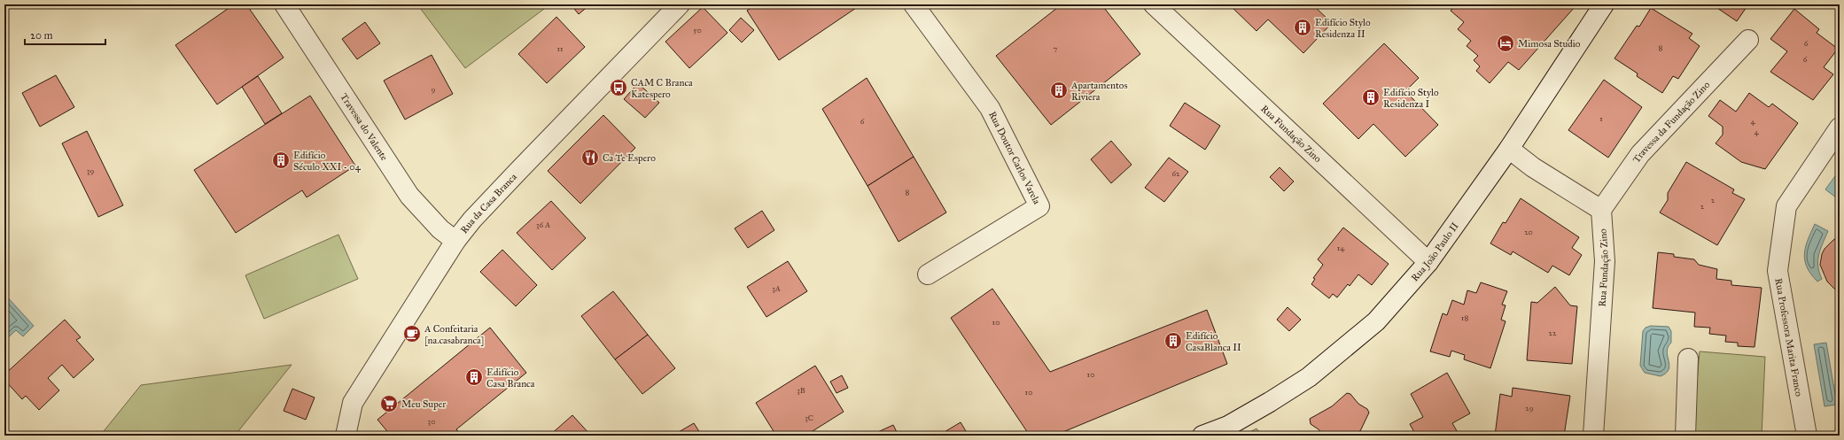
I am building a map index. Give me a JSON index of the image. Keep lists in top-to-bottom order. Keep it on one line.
{"streets":{"street":["Travessa da Fundação Zino","Travessa do Valente","Rua Fundação Zino","Rua Doutor Carlos Varela","Rua da Casa Branca","Rua João Paulo II","Rua Professora Marita Franco"]},"crossings":[["Travessa da Fundação Zino","Rua Fundação Zino"],["Travessa do Valente","Rua da Casa Branca"],["Rua Fundação Zino","Rua João Paulo II"]],"places":{"building":["Edifício Stylo Residenza II","Apartamentos Riviera","Edifício Stylo Residenza I","Edifício Século XXI - 04","Edifício CasaBlanca II","Edifício Casa Branca"],"hotel":["Mimosa Studio"],"bus stop":["CAM C Branca Katespero"],"restaurant":["Ca Te Espero"],"cafe":["A Confeitaria [na.casabranca]"],"supermarket":["Meu Super"]},"house_numbers":["50","6","8","11","7","6","9","1","6","4","4","39","62","8","2","2","36 A","20","14","3A","18","10","22","10","3B","10","29","3C","30"],"scale_bar":"20 m"}
